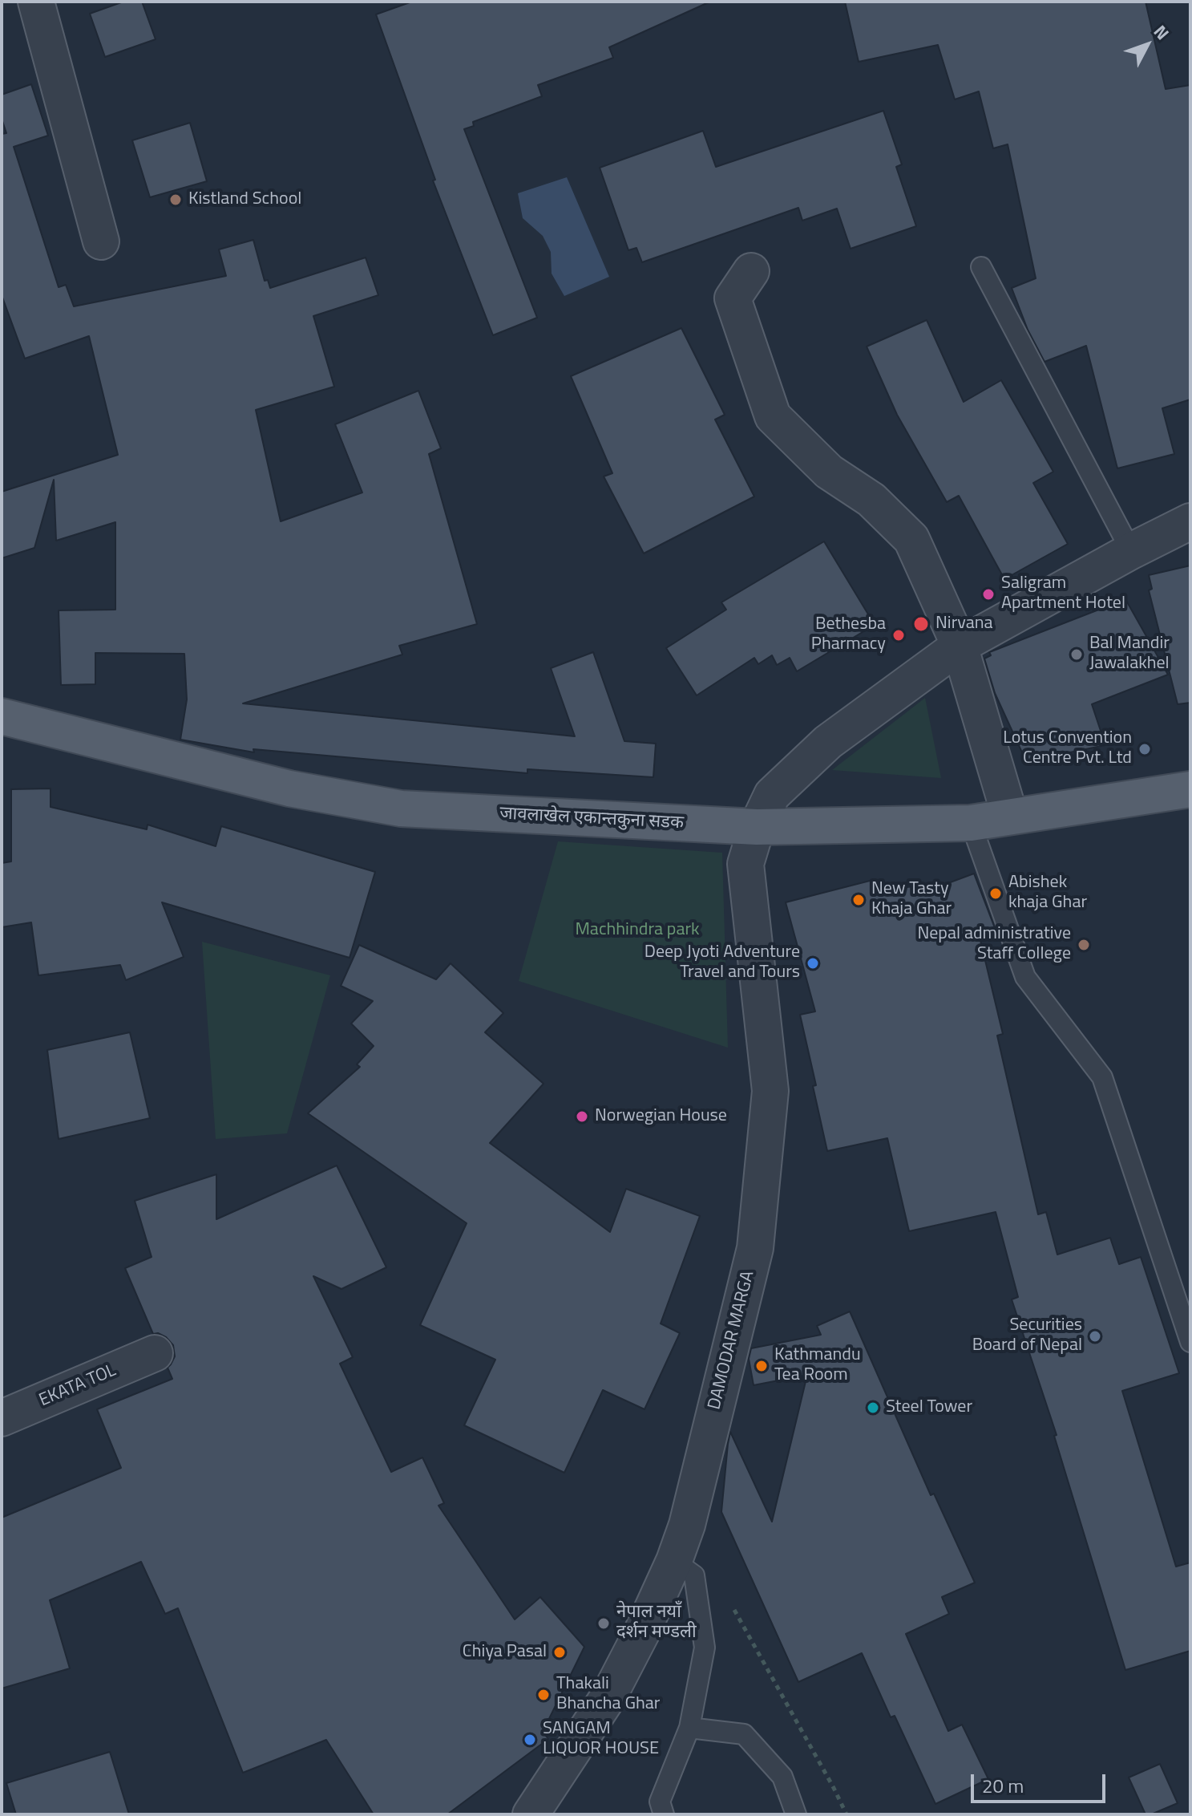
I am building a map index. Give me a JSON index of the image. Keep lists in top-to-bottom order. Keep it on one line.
{"streets":{"main road":["जावलाखेल एकान्तकुना सडक"],"street":["DAMODAR MARGA","EKATA TOL"]},"crossings":[["जावलाखेल एकान्तकुना सडक","DAMODAR MARGA"]],"parks":["Machhindra park"],"places":["Kistland School","Saligram Apartment Hotel","Nirvana","Bethesba Pharmacy","Bal Mandir Jawalakhel","Lotus Convention Centre Pvt. Ltd","Abishek khaja Ghar","New Tasty Khaja Ghar","Nepal administrative Staff College","Deep Jyoti Adventure Travel and Tours","Norwegian House","Securities Board of Nepal","Kathmandu Tea Room","Steel Tower","नेपाल नयाँ दर्शन मण्डली","Chiya Pasal","Thakali Bhancha Ghar","SANGAM LIQUOR HOUSE"],"scale_bar":"20 m","north":"top right"}
